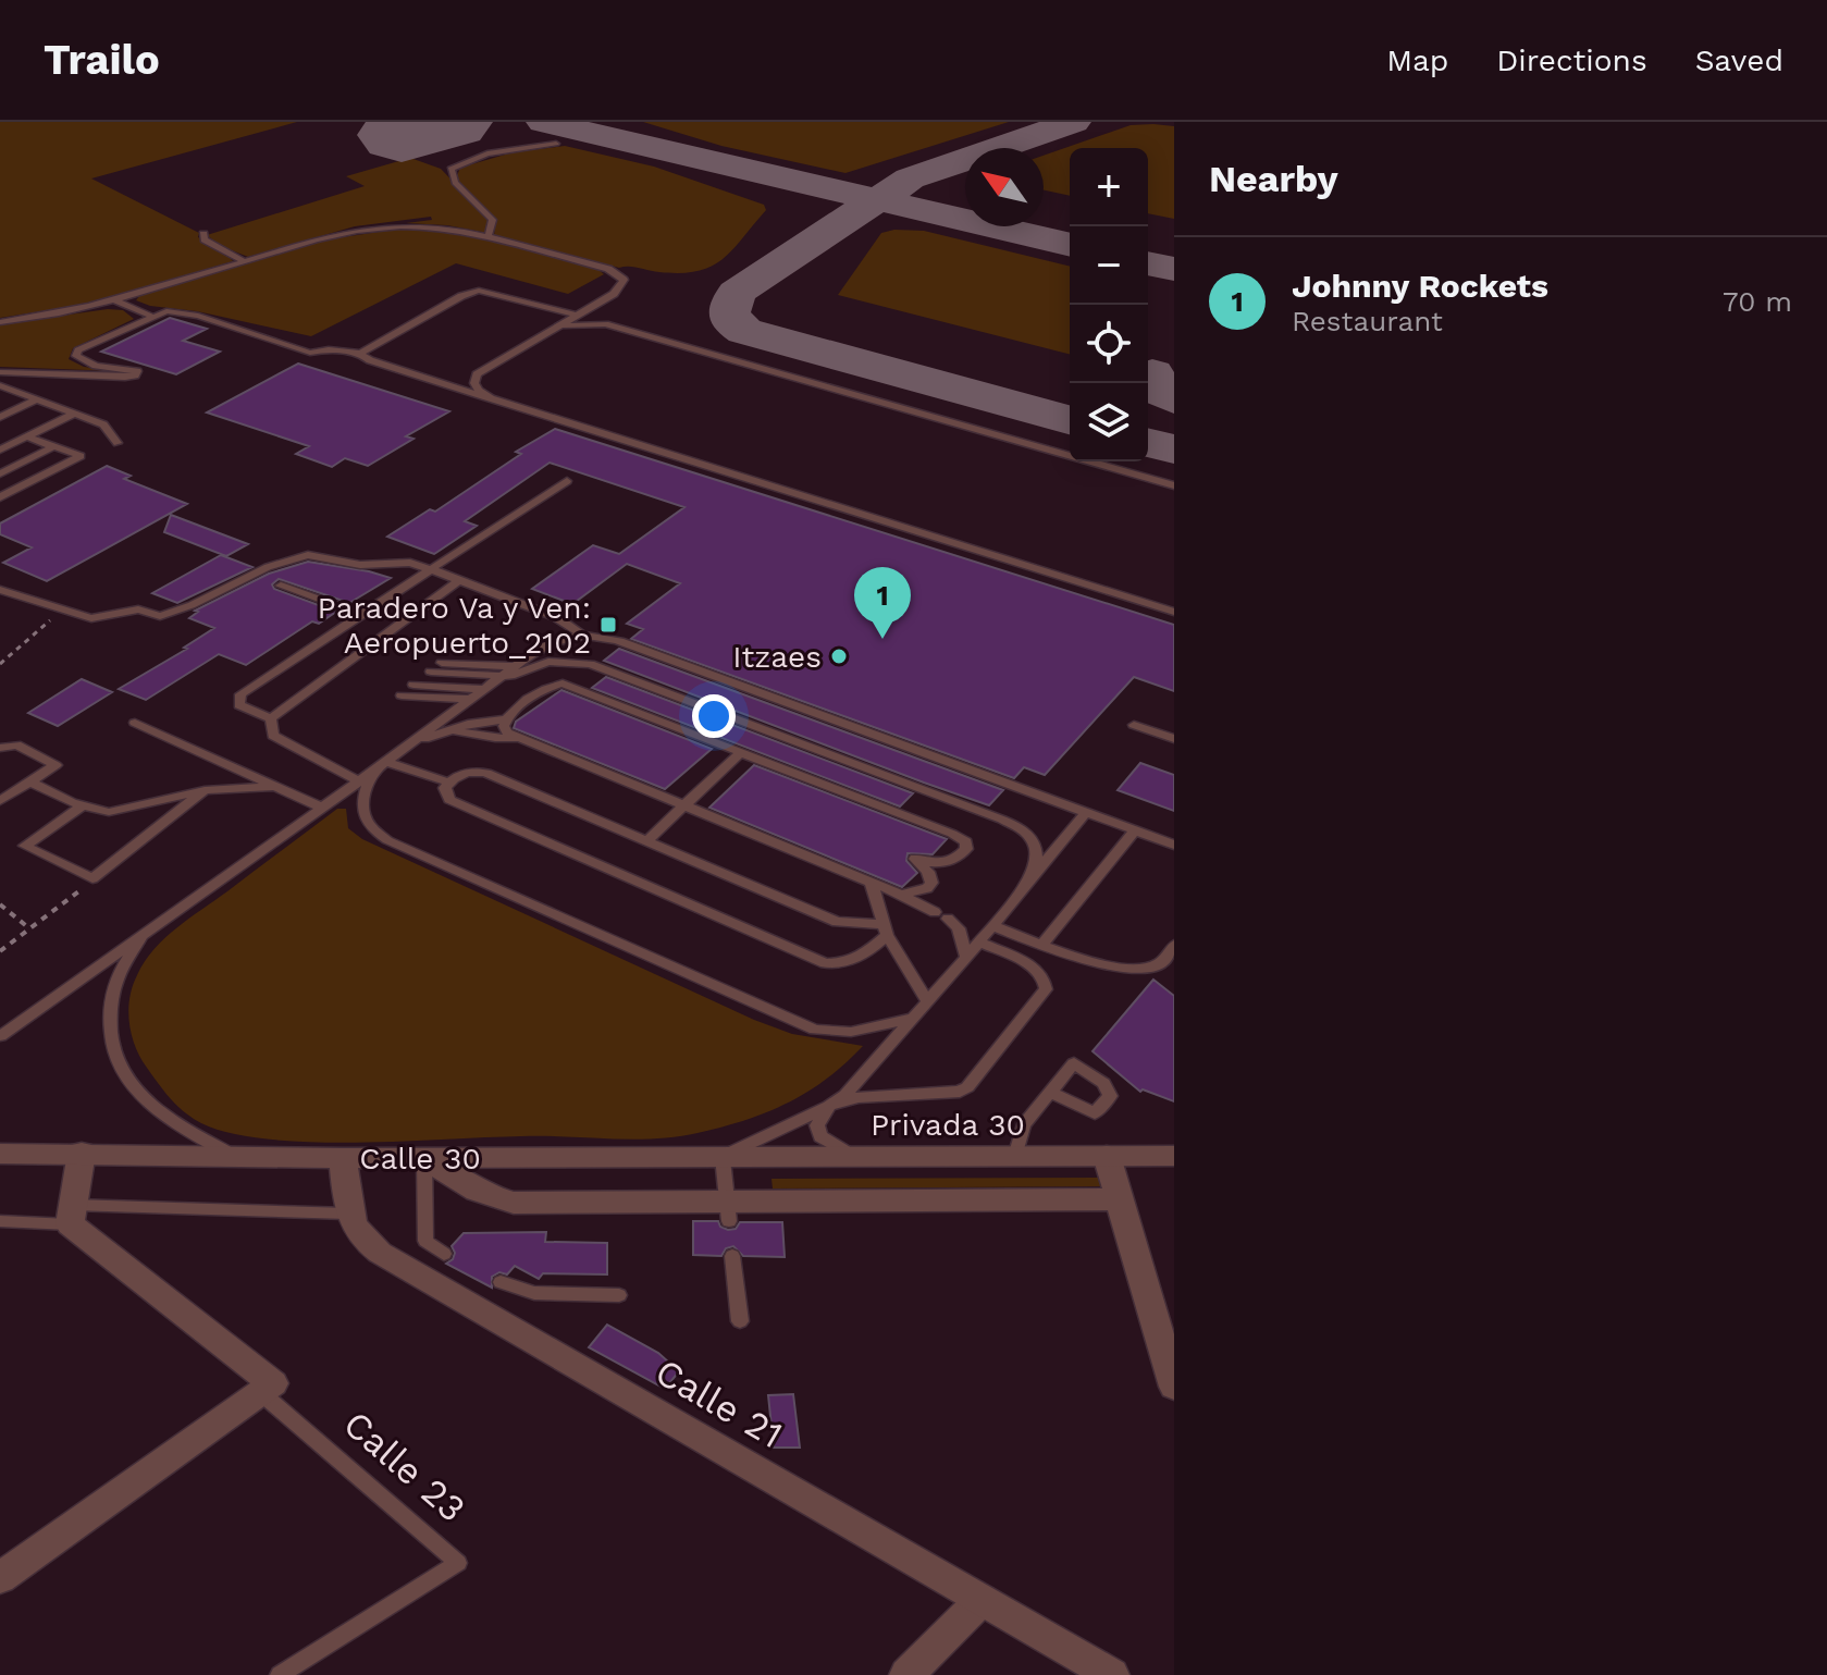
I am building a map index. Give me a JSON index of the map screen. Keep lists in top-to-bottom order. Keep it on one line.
{"streets":{"street":["Privada 30","Calle 30","Calle 21","Calle 23"]},"crossings":[["Privada 30","Calle 30"]],"places":{"transit":["Paradero Va y Ven: Aeropuerto_2102"],"other":["Itzaes"]},"north":"top left","page":{"header":"Trailo","nav":["Map","Directions","Saved"],"heading":"Nearby","map_buttons":["+","−"],"list":[{"mark":"1","name":"Johnny Rockets","note":"Restaurant","value":"70 m"}],"pins":"1"}}
